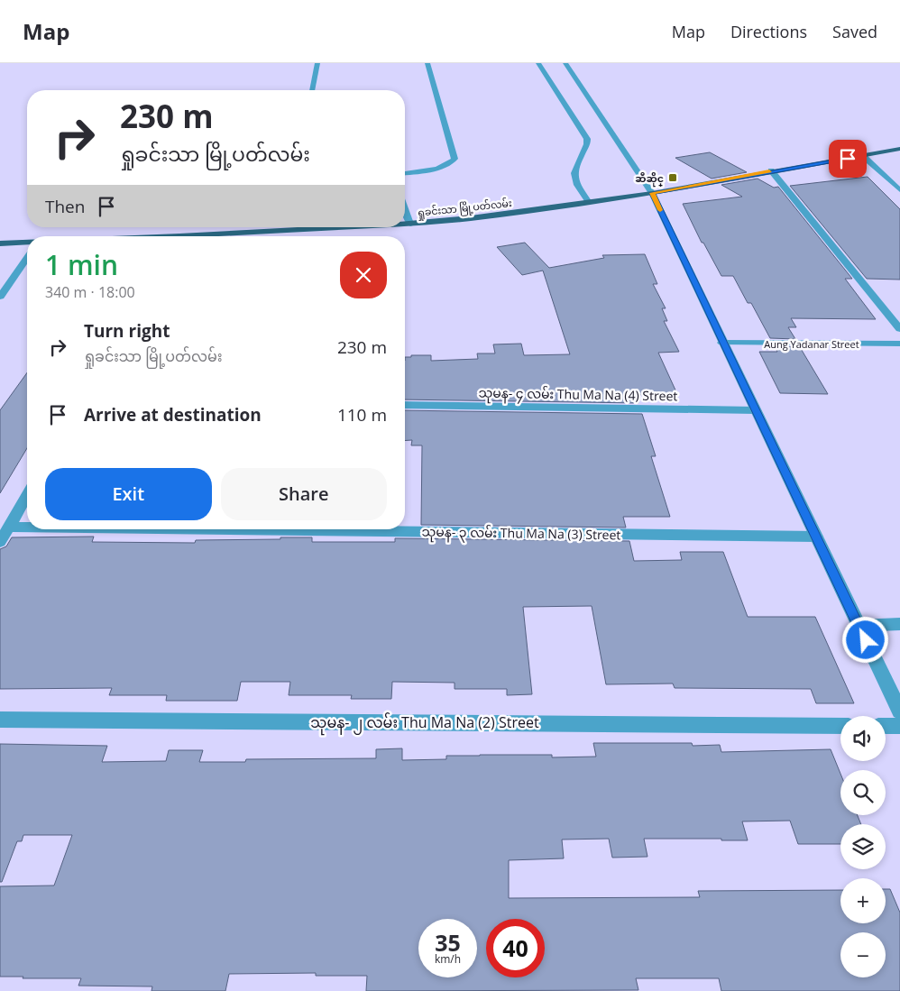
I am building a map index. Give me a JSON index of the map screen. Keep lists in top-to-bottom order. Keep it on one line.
{"streets":{"main road":["ရှုခင်းသာ မြို့ပတ်လမ်း"],"street":["Aung Yadanar Street","သုမန- ၄ လမ်း Thu Ma Na (4) Street","သုမန- ၃ လမ်း Thu Ma Na (3) Street","သုမန- ၂ လမ်း Thu Ma Na (2) Street"]},"places":{"transit":["ဆီဆိုင္"]},"page":{"header":"Map","nav":["Map","Directions","Saved"],"turn":["230 m","ရှုခင်းသာ မြို့ပတ်လမ်း"],"then":"Then","heading":["1 min","340 m · 18:00"],"list":[{"name":"Turn right","note":"ရှုခင်းသာ မြို့ပတ်လမ်း","value":"230 m"},{"name":"Arrive at destination","value":"110 m"}],"buttons":["Exit","Share"],"map_buttons":["+","−"],"speed":"35 km/h","limit":"40"}}
